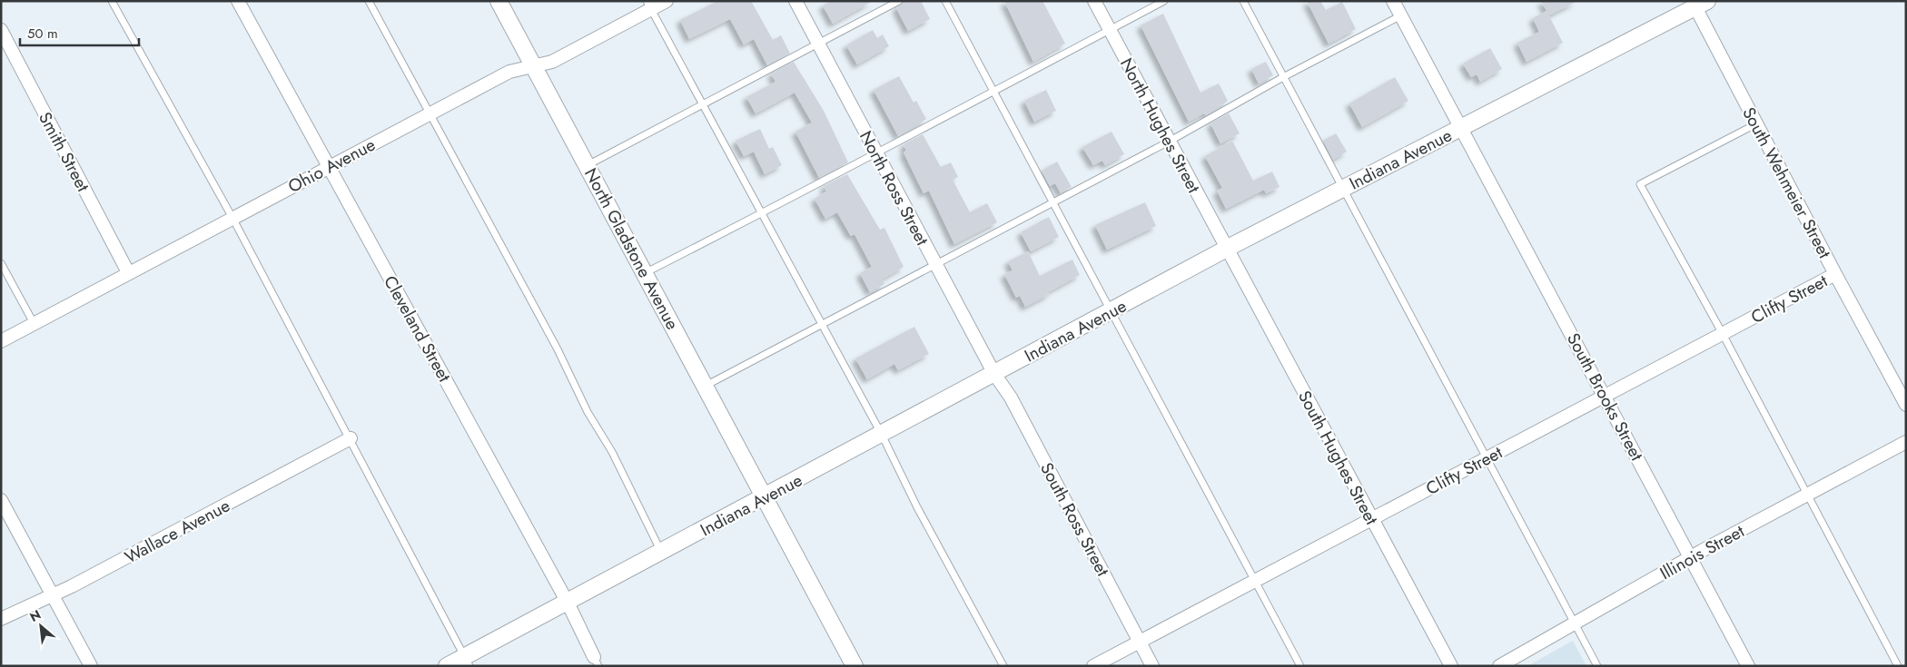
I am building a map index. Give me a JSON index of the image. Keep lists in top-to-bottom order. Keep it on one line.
{"streets":{"street":["North Hughes Street","Smith Street","Indiana Avenue","Ohio Avenue","South Wehmeier Street","North Ross Street","North Gladstone Avenue","Clifty Street","Cleveland Street","South Brooks Street","South Hughes Street","South Ross Street","Wallace Avenue","Illinois Street"]},"crossings":[["North Hughes Street","Indiana Avenue"],["North Hughes Street","South Hughes Street"],["Smith Street","Ohio Avenue"],["Indiana Avenue","South Wehmeier Street"],["Indiana Avenue","North Ross Street"],["Indiana Avenue","North Gladstone Avenue"],["Indiana Avenue","Cleveland Street"],["Indiana Avenue","South Brooks Street"],["Indiana Avenue","South Hughes Street"],["Indiana Avenue","South Ross Street"],["Ohio Avenue","North Gladstone Avenue"],["Ohio Avenue","Cleveland Street"],["South Wehmeier Street","Clifty Street"],["North Ross Street","South Ross Street"],["Clifty Street","South Brooks Street"],["Clifty Street","South Hughes Street"],["Clifty Street","South Ross Street"],["South Brooks Street","Illinois Street"]],"scale_bar":"50 m","north":"top left"}
